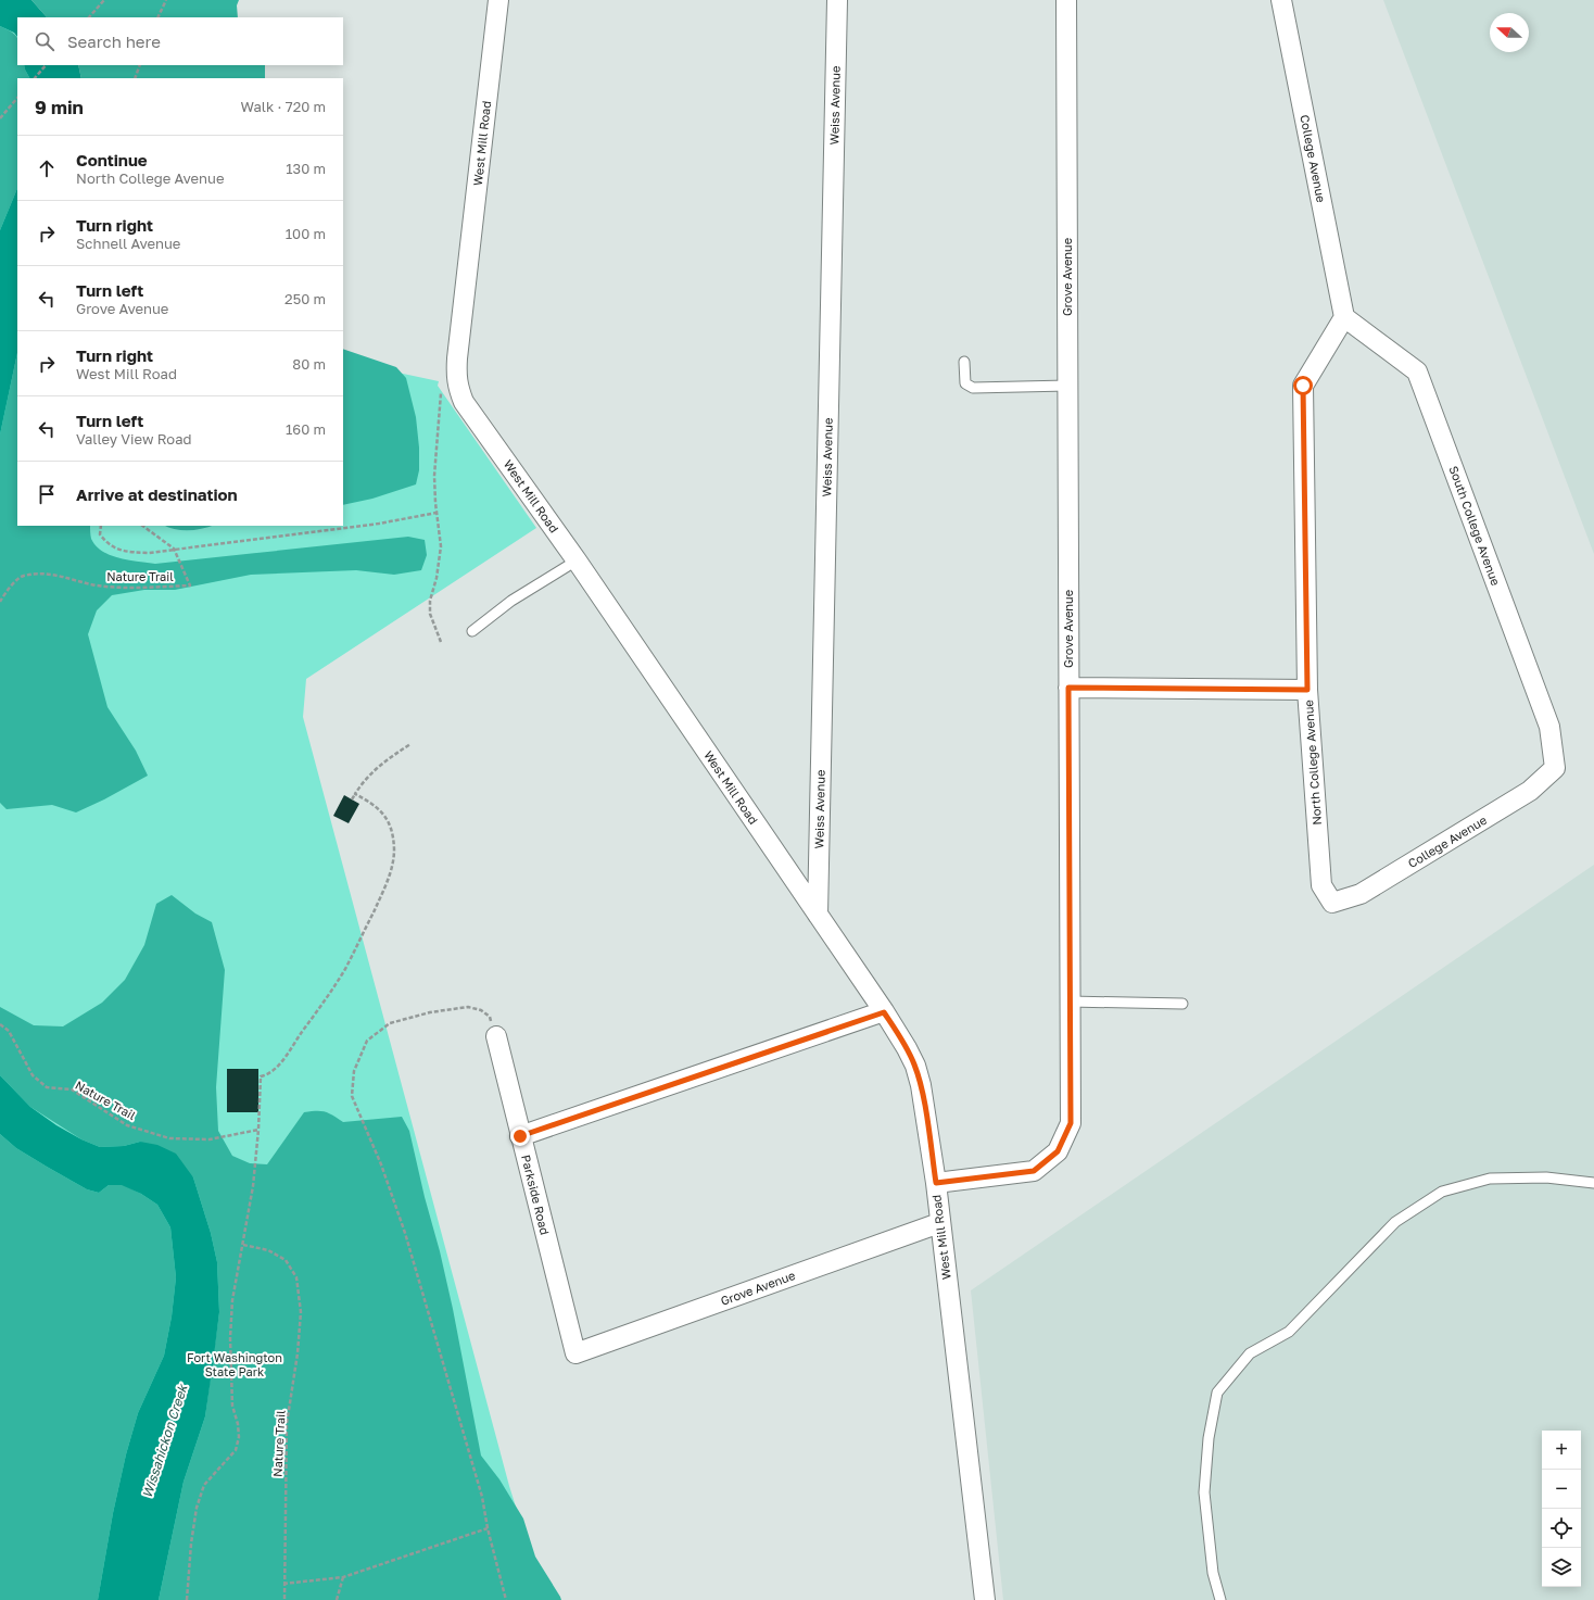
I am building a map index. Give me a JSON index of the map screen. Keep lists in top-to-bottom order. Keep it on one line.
{"streets":{"street":["Weiss Avenue","West Mill Road","College Avenue","Grove Avenue","South College Avenue","North College Avenue","Parkside Road"],"path":["Nature Trail"]},"crossings":[["Weiss Avenue","West Mill Road"],["West Mill Road","Grove Avenue"],["College Avenue","South College Avenue"],["College Avenue","North College Avenue"],["Grove Avenue","Parkside Road"],["South College Avenue","North College Avenue"]],"water":["Wissahickon Creek"],"parks":["Fort Washington State Park"],"north":"left","page":{"search":"Search here","heading":["9 min","Walk · 720 m"],"list":[["Continue","North College Avenue","130 m"],["Turn right","Schnell Avenue","100 m"],["Turn left","Grove Avenue","250 m"],["Turn right","West Mill Road","80 m"],["Turn left","Valley View Road","160 m"],"Arrive at destination"],"map_buttons":["+","−"]}}
